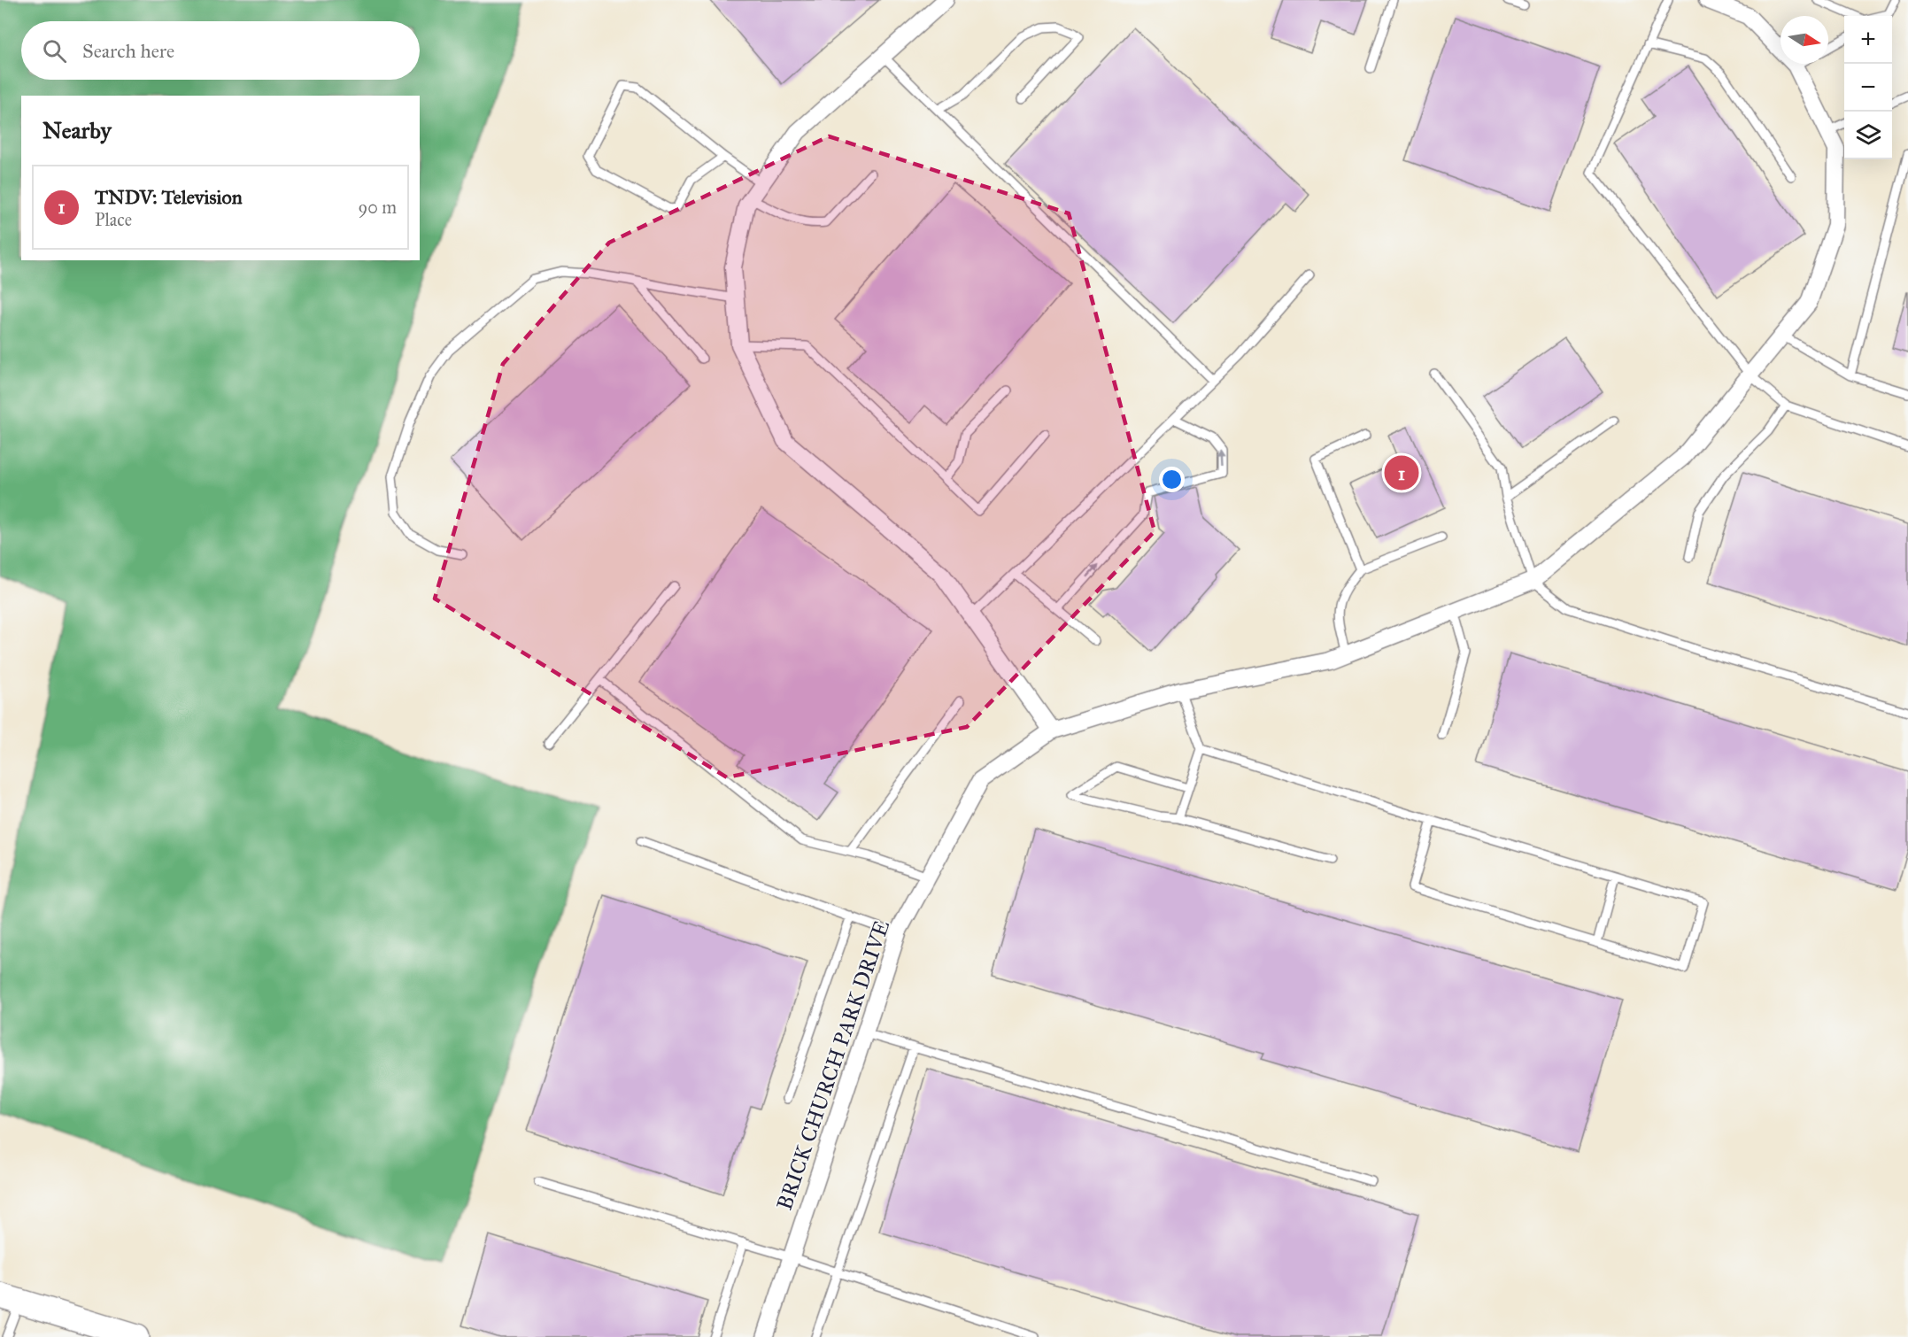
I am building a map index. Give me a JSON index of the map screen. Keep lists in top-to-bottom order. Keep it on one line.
{"streets":{"street":["BRICK CHURCH PARK DRIVE"]},"north":"right","page":{"map_buttons":["+","−"],"search":"Search here","heading":"Nearby","list":[{"mark":"1","name":"TNDV: Television","note":"Place","value":"90 m"}],"pins":"1"}}
